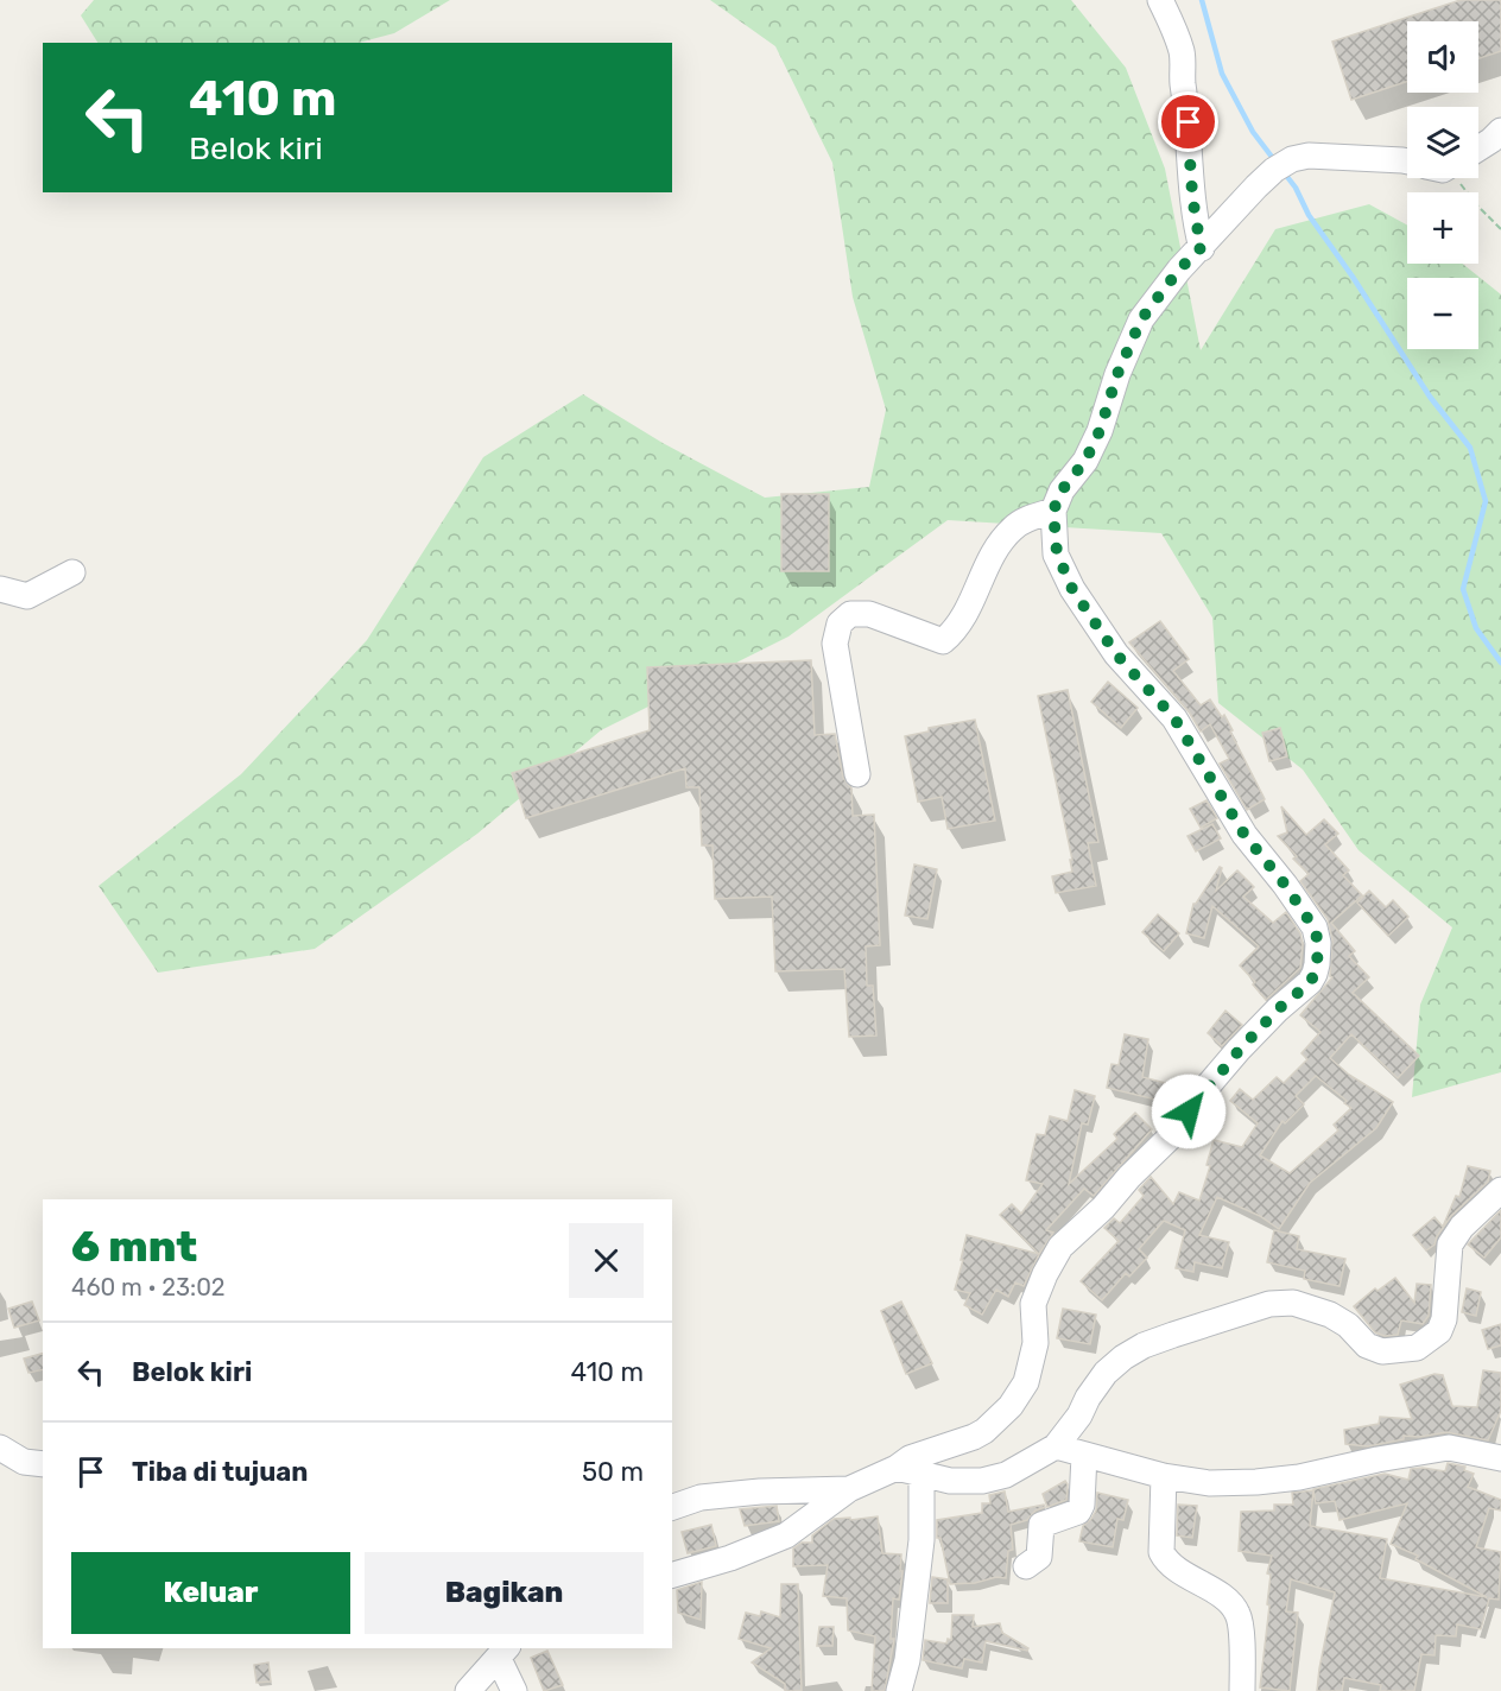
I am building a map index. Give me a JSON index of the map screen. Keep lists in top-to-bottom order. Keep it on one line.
{"page":{"map_buttons":["+","−"],"turn":["410 m","Belok kiri"],"heading":["6 mnt","460 m · 23:02"],"list":[{"name":"Belok kiri","value":"410 m"},{"name":"Tiba di tujuan","value":"50 m"}],"buttons":["Keluar","Bagikan"]}}
